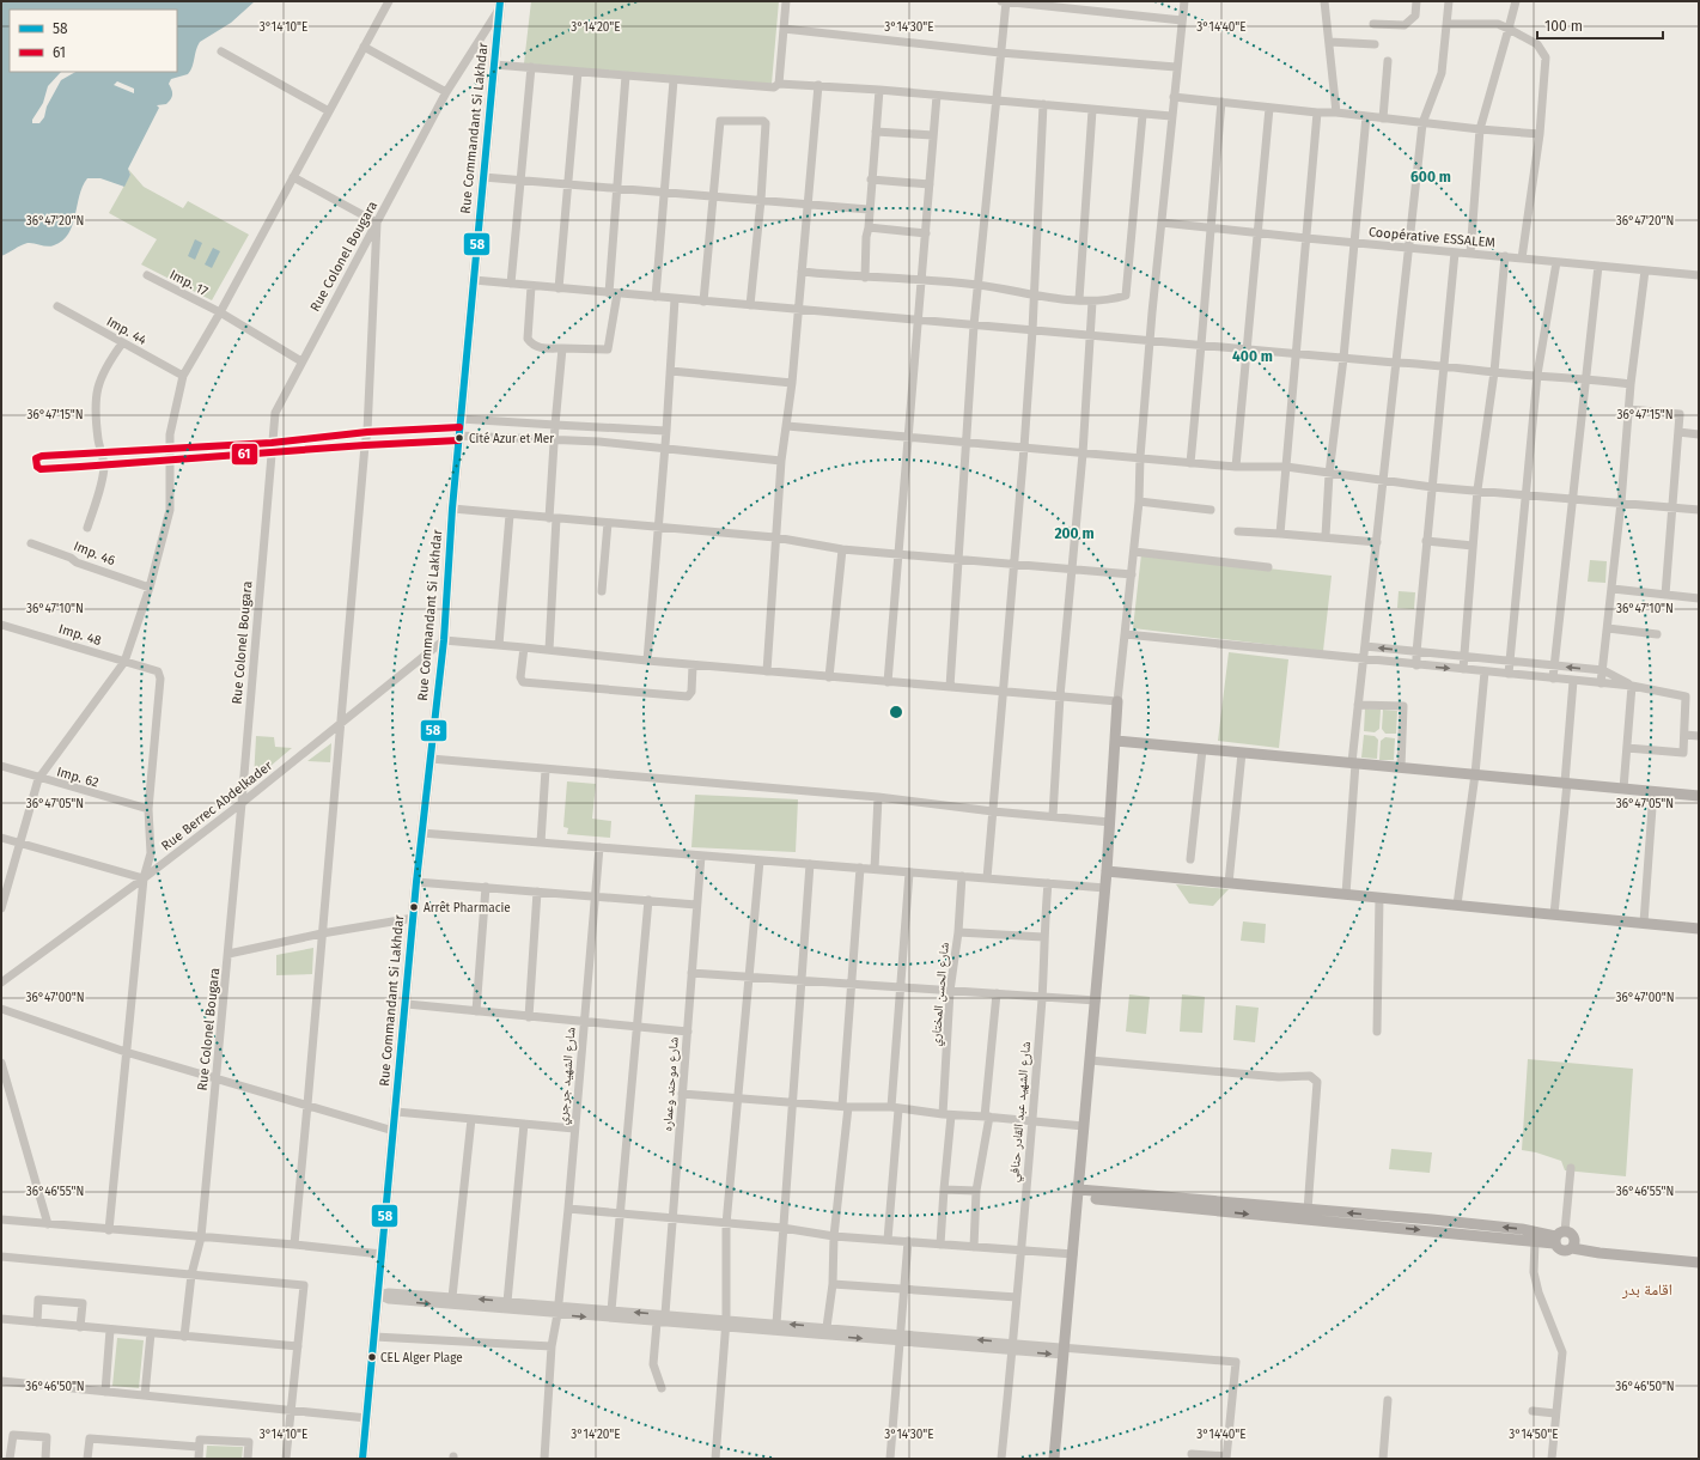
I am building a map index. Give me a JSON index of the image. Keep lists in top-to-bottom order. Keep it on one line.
{"streets":{"main road":["Rue Commandant Si Lakhdar"],"street":["Coopérative ESSALEM","Rue Colonel Bougara","Imp. 17","Imp. 44","Imp. 46","Imp. 48","Imp. 62","Rue Berrec Abdelkader","شارع الحسن المختاري","شارع الشهيد جرجري","شارع موحند وعماره","شارع الشهيد عبد القادر حنافي"]},"crossings":[["Rue Commandant Si Lakhdar","Rue Colonel Bougara"],["Rue Commandant Si Lakhdar","Rue Berrec Abdelkader"],["Rue Colonel Bougara","Imp. 17"],["Rue Colonel Bougara","Rue Berrec Abdelkader"],["Imp. 48","Imp. 62"]],"districts":["اقامة بدر"],"places":["Cité Azur et Mer","Arrêt Pharmacie","CEL Alger Plage"],"lines":["transit line 58","transit line 61"],"legend":["58","61"],"scale_bar":"100 m","coordinates":["3°14'10\"E","3°14'20\"E","3°14'30\"E","3°14'40\"E","36°47'20\"N","36°47'15\"N","36°47'10\"N","36°47'05\"N","36°47'00\"N","36°46'55\"N","36°46'50\"N","3°14'50\"E"],"rings":["600 m","400 m","200 m"]}
